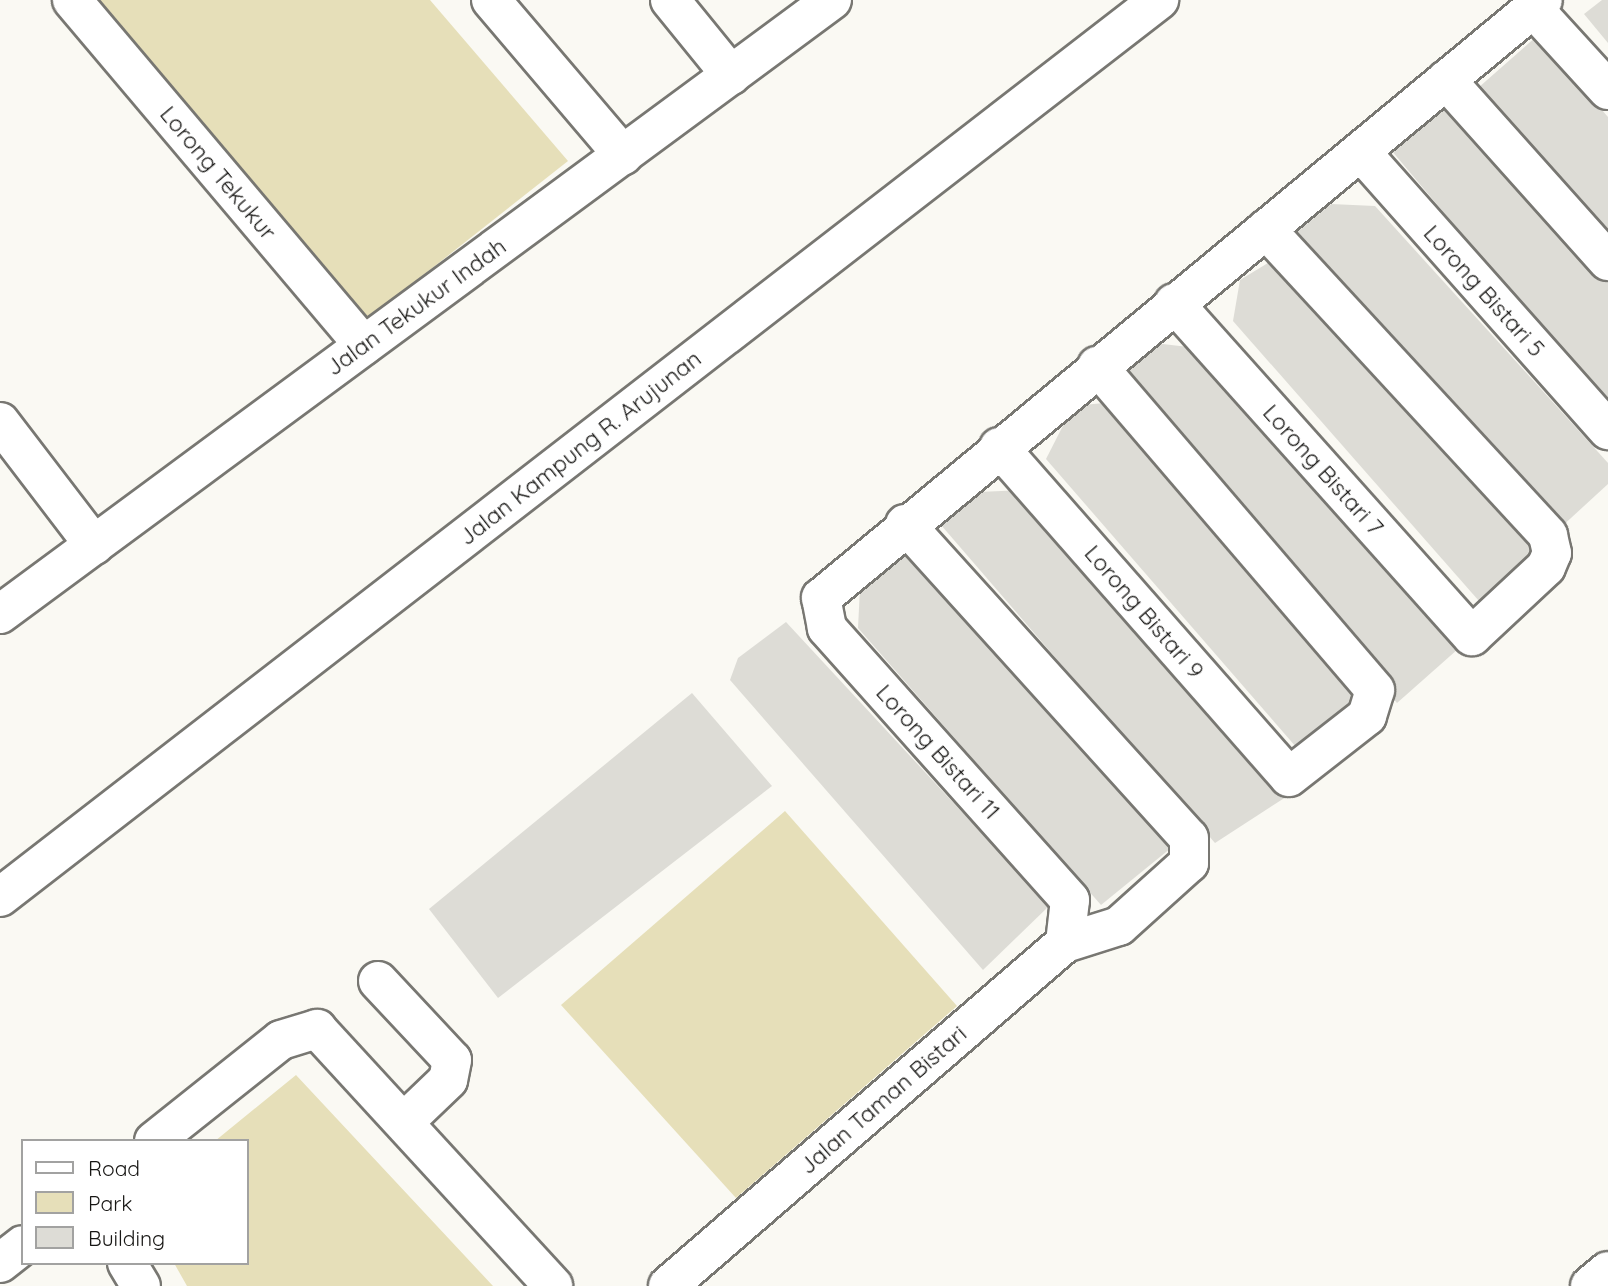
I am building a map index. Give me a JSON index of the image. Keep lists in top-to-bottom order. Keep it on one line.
{"streets":{"street":["Lorong Tekukur","Lorong Bistari 5","Jalan Tekukur Indah","Jalan Kampung R. Arujunan","Lorong Bistari 7","Lorong Bistari 9","Lorong Bistari 11","Jalan Taman Bistari"]},"crossings":[["Lorong Tekukur","Jalan Tekukur Indah"],["Lorong Bistari 11","Jalan Taman Bistari"]],"legend":["Road","Park","Building"]}
